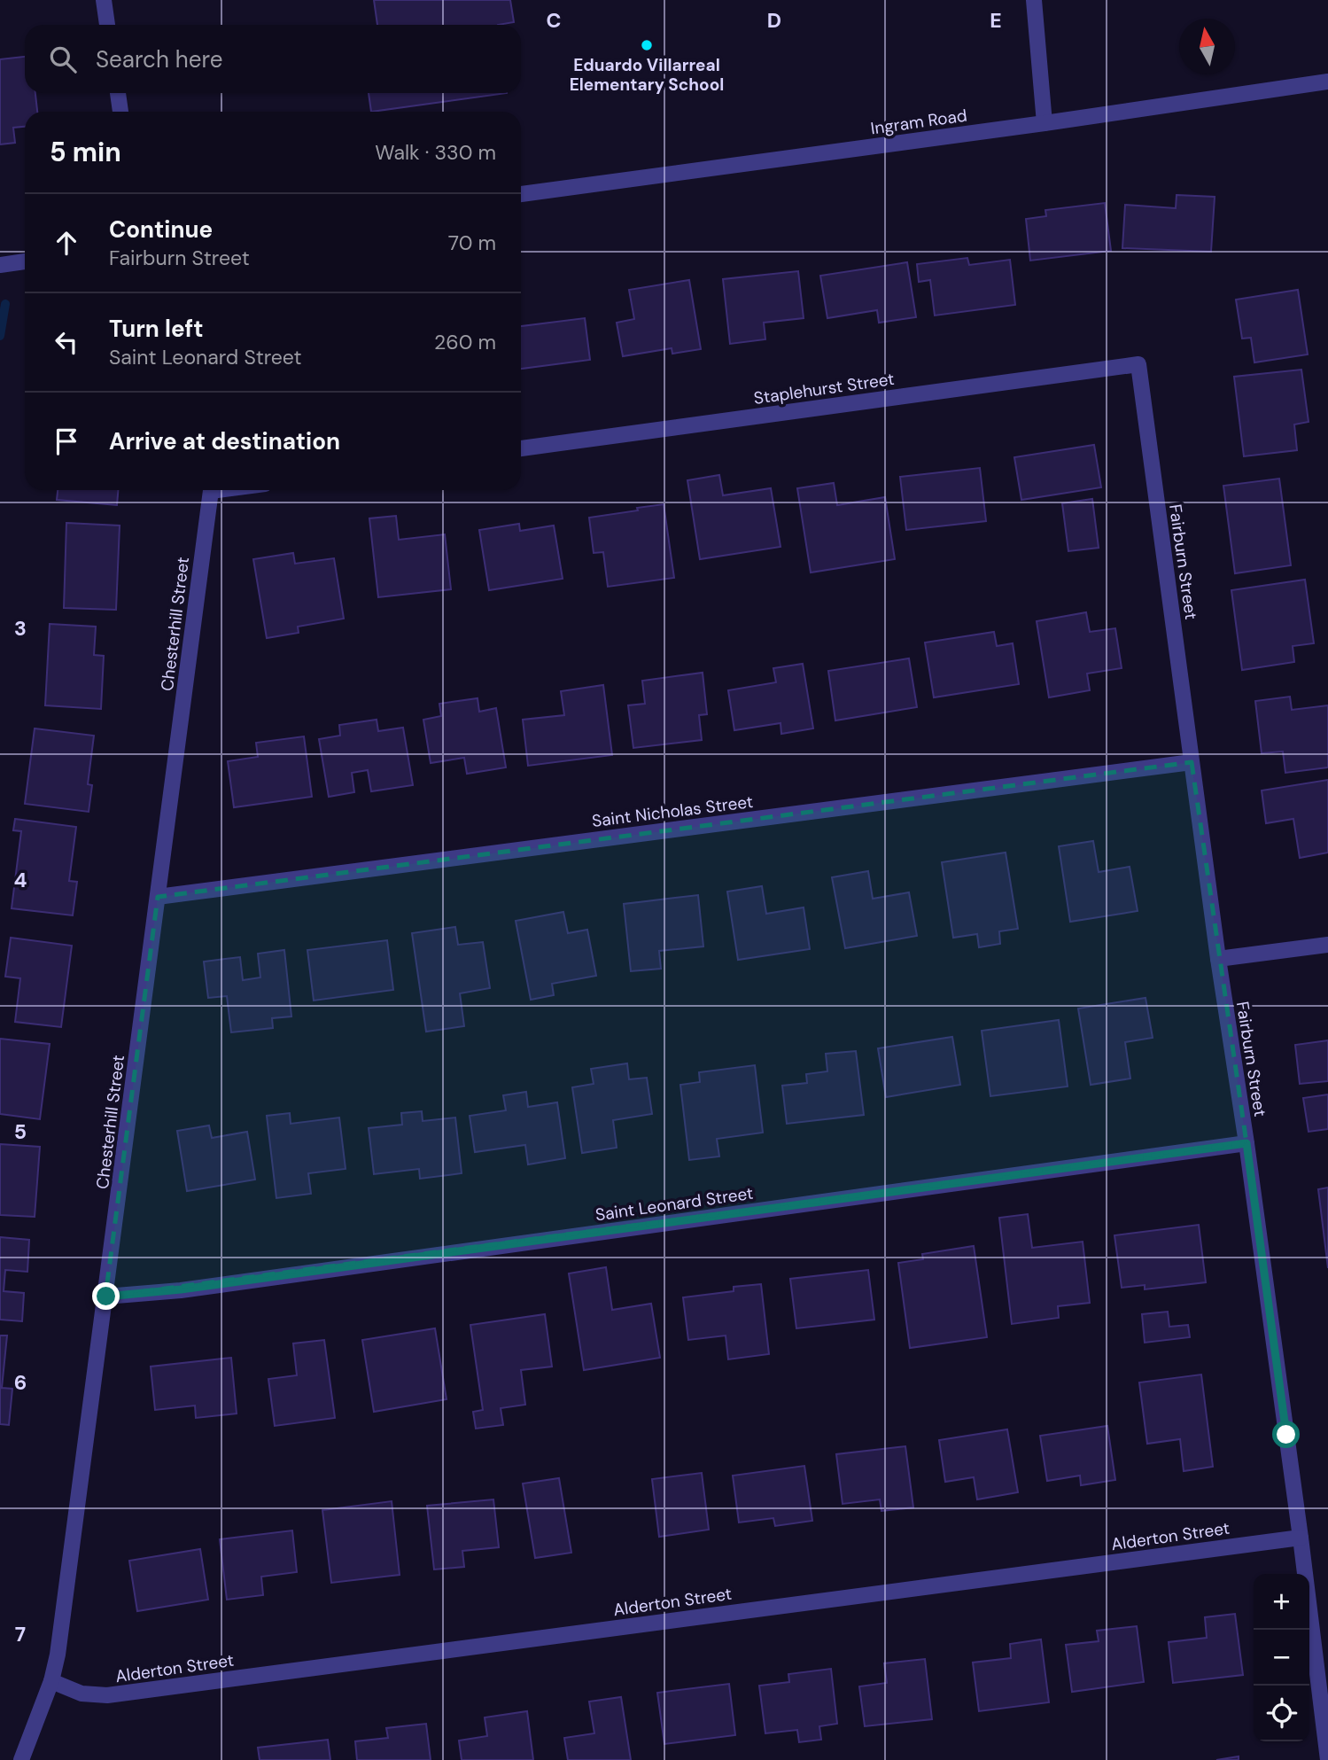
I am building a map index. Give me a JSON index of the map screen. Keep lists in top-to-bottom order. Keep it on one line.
{"streets":{"street":["Ingram Road","Staplehurst Street","Fairburn Street","Chesterhill Street","Saint Nicholas Street","Saint Leonard Street","Alderton Street"]},"crossings":[["Staplehurst Street","Fairburn Street"],["Fairburn Street","Saint Nicholas Street"],["Fairburn Street","Saint Leonard Street"],["Fairburn Street","Alderton Street"],["Chesterhill Street","Saint Nicholas Street"],["Chesterhill Street","Saint Leonard Street"],["Chesterhill Street","Alderton Street"]],"places":["Eduardo Villarreal Elementary School"],"north":"top","page":{"search":"Search here","heading":["5 min","Walk · 330 m"],"list":[["Continue","Fairburn Street","70 m"],["Turn left","Saint Leonard Street","260 m"],"Arrive at destination"],"map_buttons":["+","−"]},"grid":{"columns":["C","D","E"],"rows":["3","4","5","6","7"]}}
